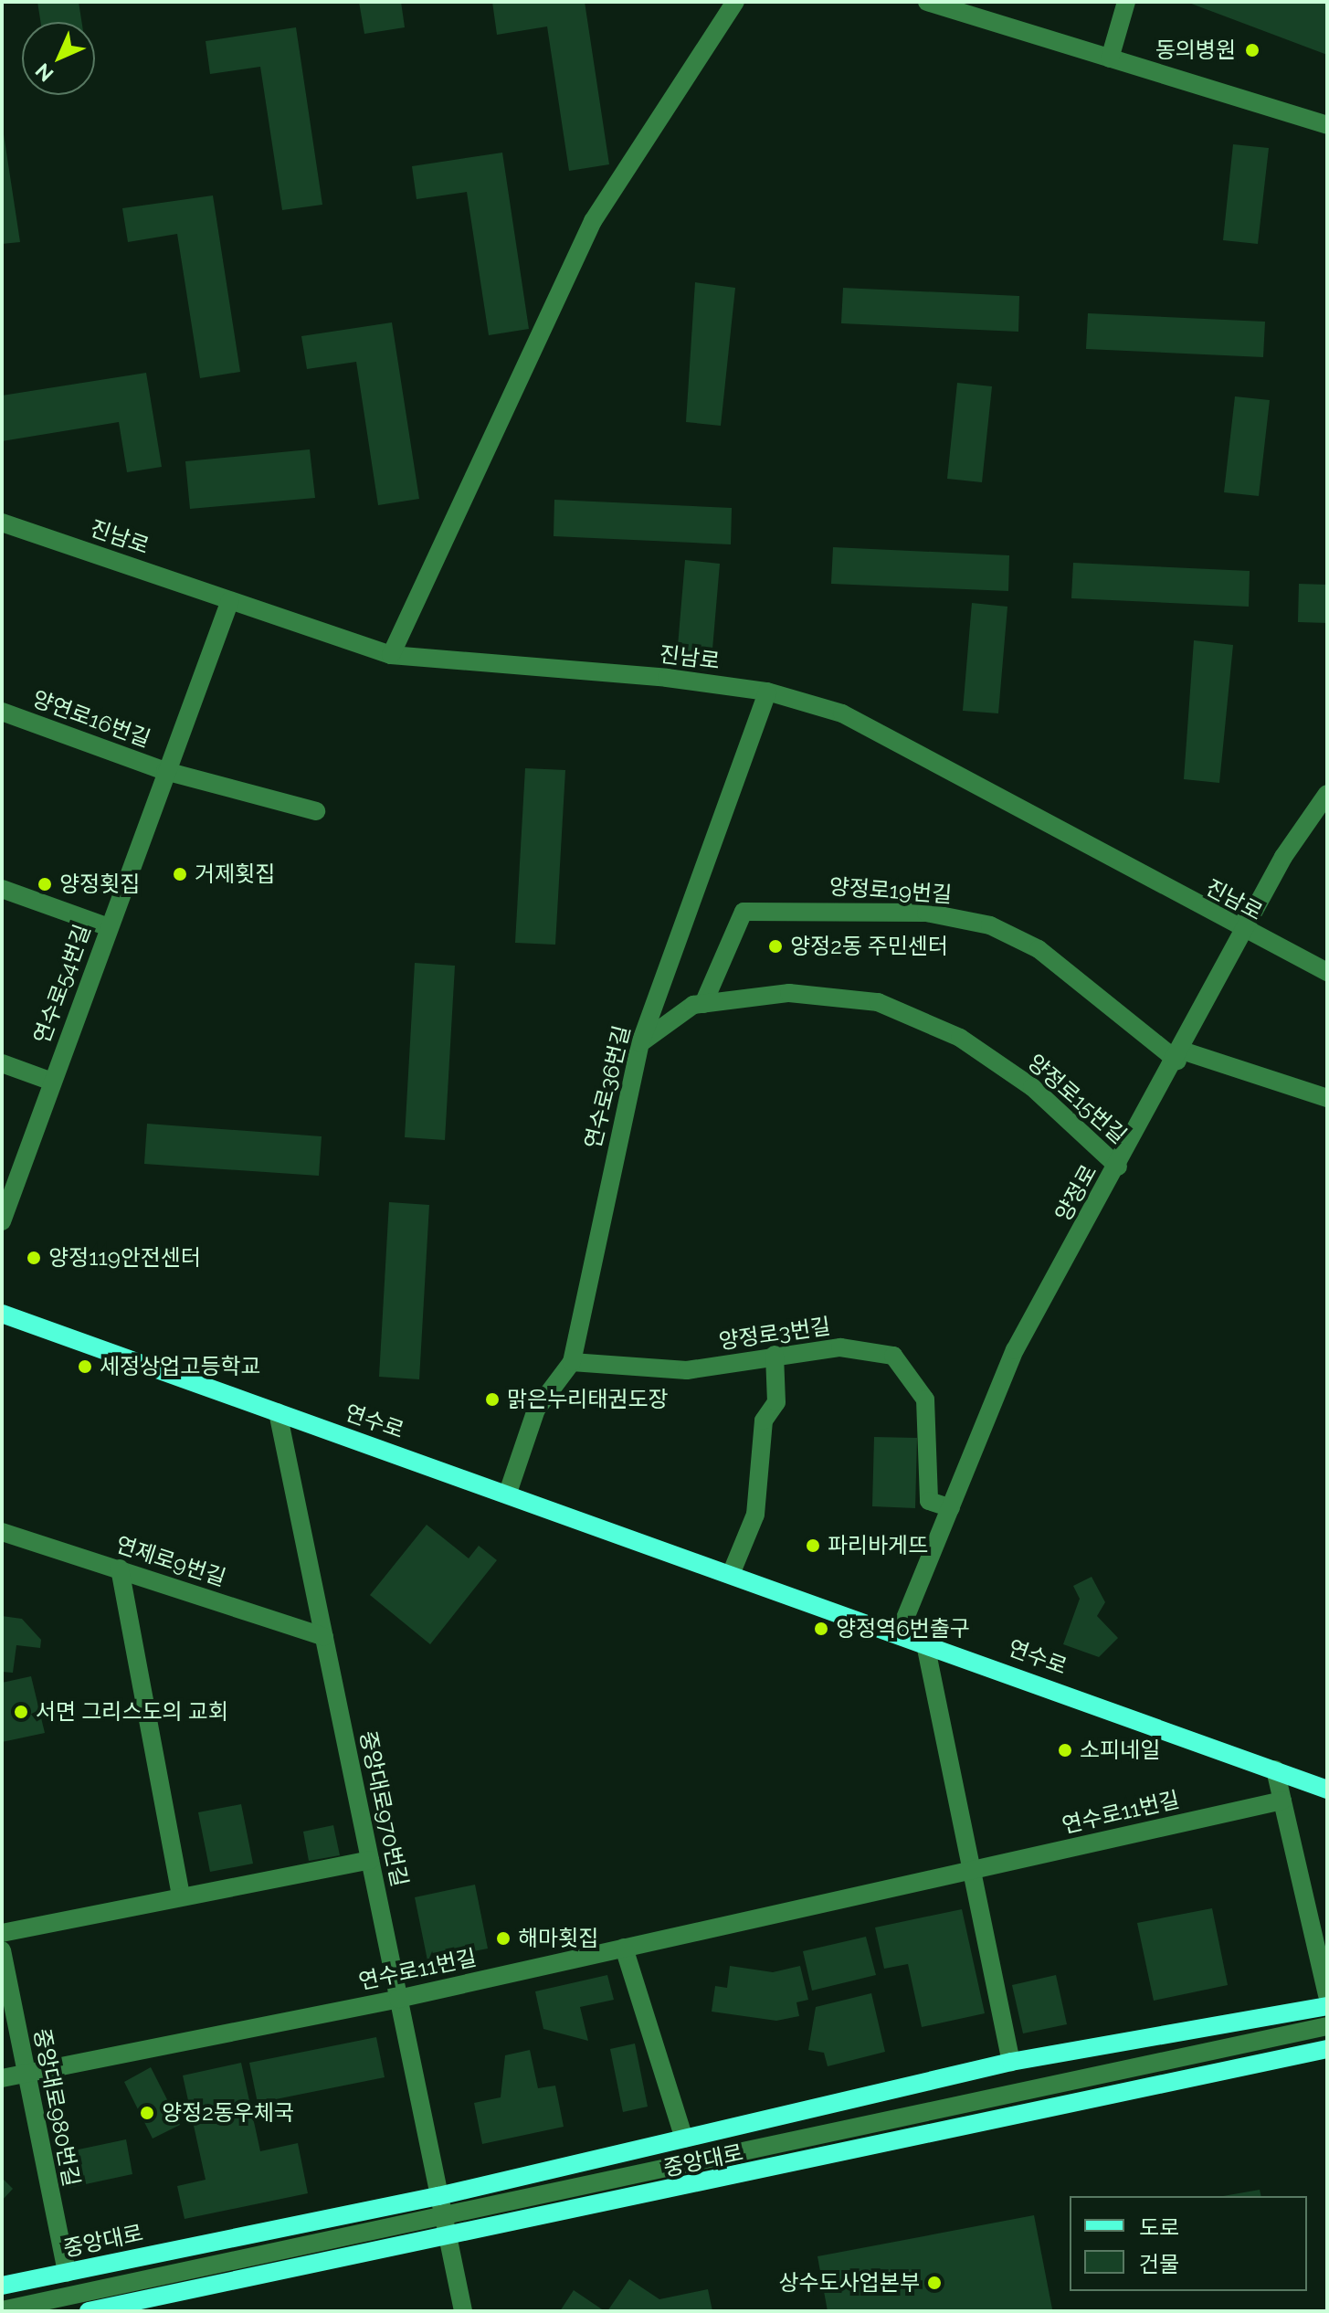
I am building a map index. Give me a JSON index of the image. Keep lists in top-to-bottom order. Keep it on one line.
{"streets":{"main road":["연수로","중앙대로"],"street":["진남로","양연로16번길","양정로19번길","연수로54번길","연수로36번길","양정로15번길","양정로","양정로3번길","연제로9번길","중앙대로970번길","연수로11번길","중앙대로980번길"]},"crossings":[["진남로","연수로54번길"],["진남로","연수로36번길"],["진남로","양정로"],["양연로16번길","연수로54번길"],["양정로19번길","양정로15번길"],["양정로19번길","양정로"],["연수로36번길","양정로15번길"],["연수로36번길","양정로3번길"],["연수로36번길","연수로"],["양정로15번길","양정로"],["양정로","양정로3번길"],["양정로","연수로"],["연수로","중앙대로970번길"],["연제로9번길","중앙대로970번길"],["중앙대로970번길","연수로11번길"],["중앙대로970번길","중앙대로"],["연수로11번길","중앙대로980번길"],["연수로11번길","중앙대로"],["중앙대로980번길","중앙대로"]],"places":["동의병원","거제횟집","양정횟집","양정2동 주민센터","양정119안전센터","세정상업고등학교","맑은누리태권도장","파리바게뜨","양정역6번출구","서면 그리스도의 교회","소피네일","해마횟집","양정2동우체국","상수도사업본부"],"legend":["도로","건물"],"north":"bottom left"}
